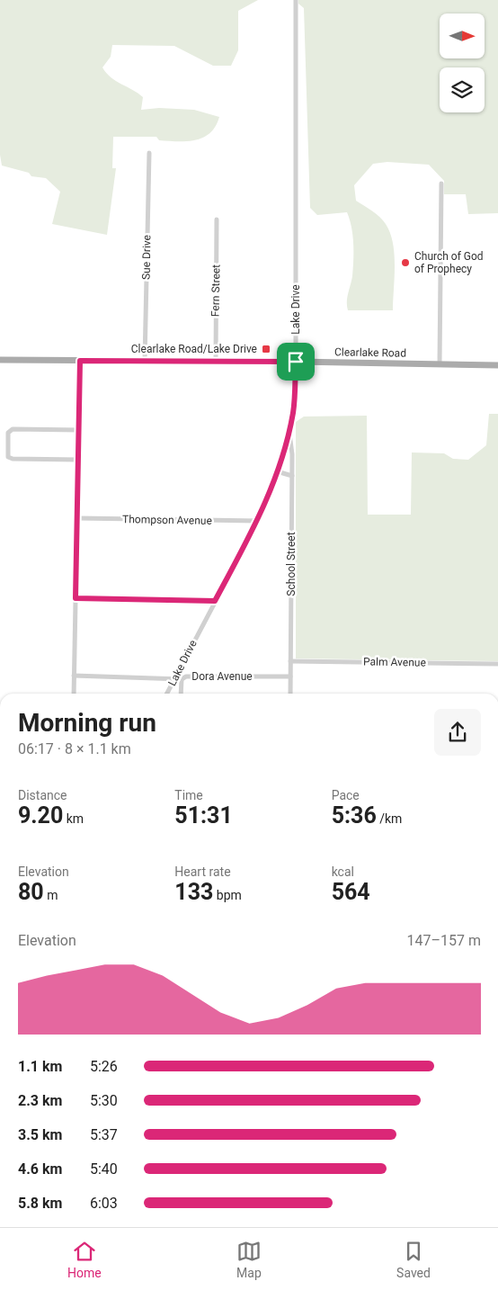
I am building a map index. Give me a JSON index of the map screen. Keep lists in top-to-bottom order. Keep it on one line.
{"streets":{"main road":["Clearlake Road"],"street":["Sue Drive","Fern Street","Lake Drive","Thompson Avenue","School Street","Palm Avenue","Dora Avenue"]},"crossings":[["Sue Drive","Clearlake Road"],["Fern Street","Clearlake Road"],["Lake Drive","Clearlake Road"],["Lake Drive","Thompson Avenue"],["Lake Drive","School Street"],["Lake Drive","Dora Avenue"],["School Street","Palm Avenue"],["School Street","Dora Avenue"]],"places":{"other":["Church of God of Prophecy"],"transit":["Clearlake Road/Lake Drive"]},"north":"right","page":{"heading":["Morning run","06:17 · 8 × 1.1 km"],"stats":[["Distance","9.20 km"],["Time","51:31"],["Pace","5:36 /km"],["Elevation","80 m"],["Heart rate","133 bpm"],["kcal","564"]],"chart":["Elevation","147–157 m"],"list":[{"name":"1.1 km","note":"5:26"},{"name":"2.3 km","note":"5:30"},{"name":"3.5 km","note":"5:37"},{"name":"4.6 km","note":"5:40"},{"name":"5.8 km","note":"6:03"}],"tabs":["Home","Map","Saved"]}}
